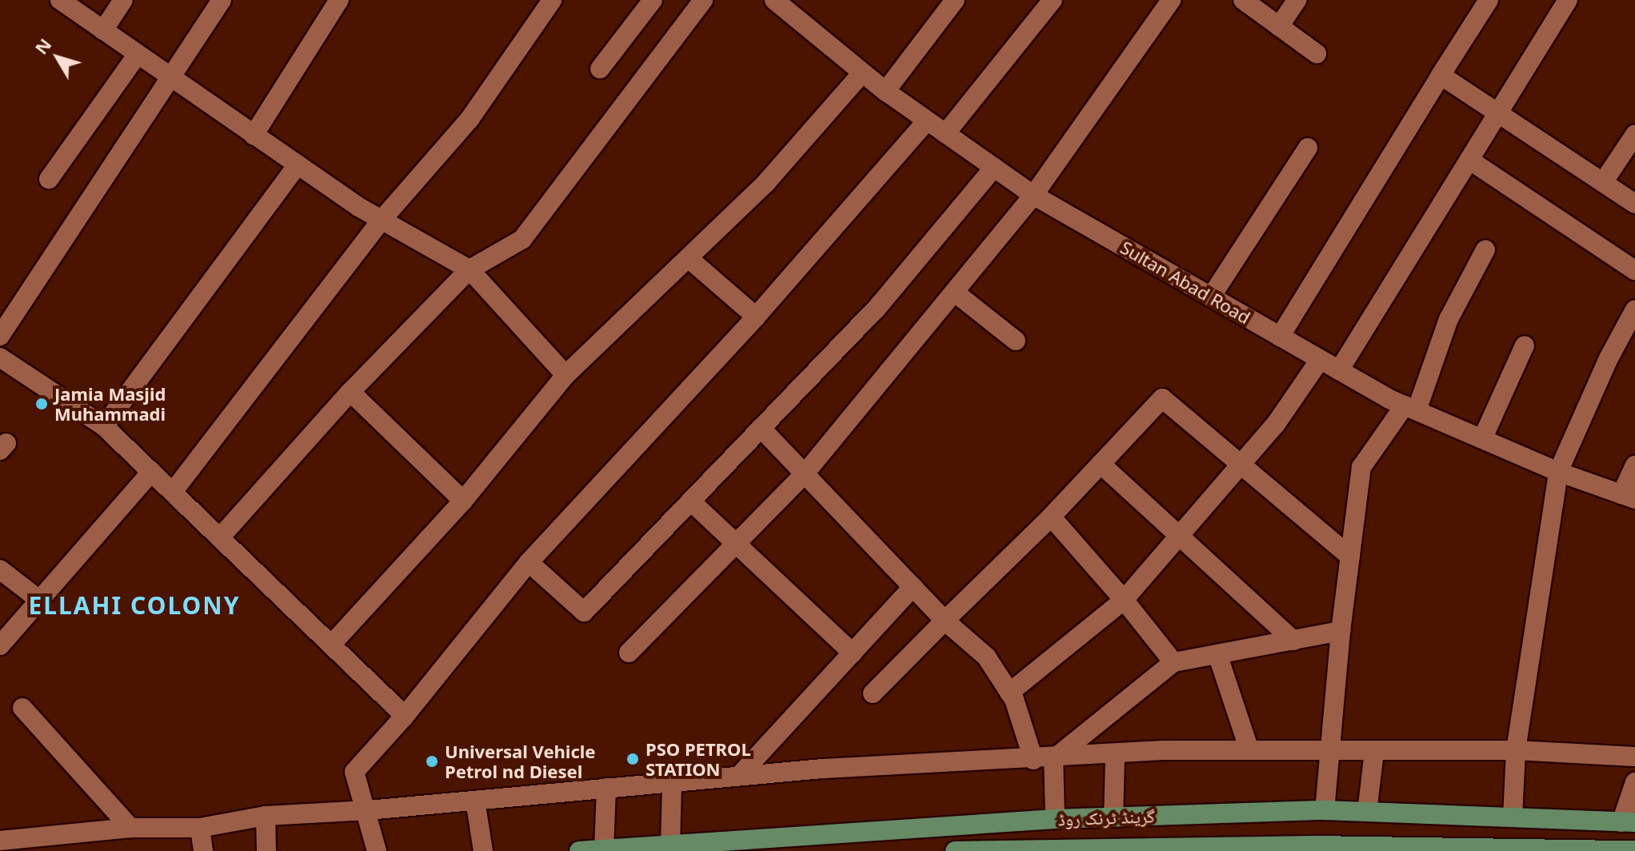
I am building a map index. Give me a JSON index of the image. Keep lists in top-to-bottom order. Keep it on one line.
{"streets":{"main road":["گرینڈ ٹرنک روڈ"],"street":["Sultan Abad Road"]},"districts":["ELLAHI COLONY"],"places":["Jamia Masjid Muhammadi","PSO PETROL STATION","Universal Vehicle Petrol nd Diesel"],"north":"top left"}
